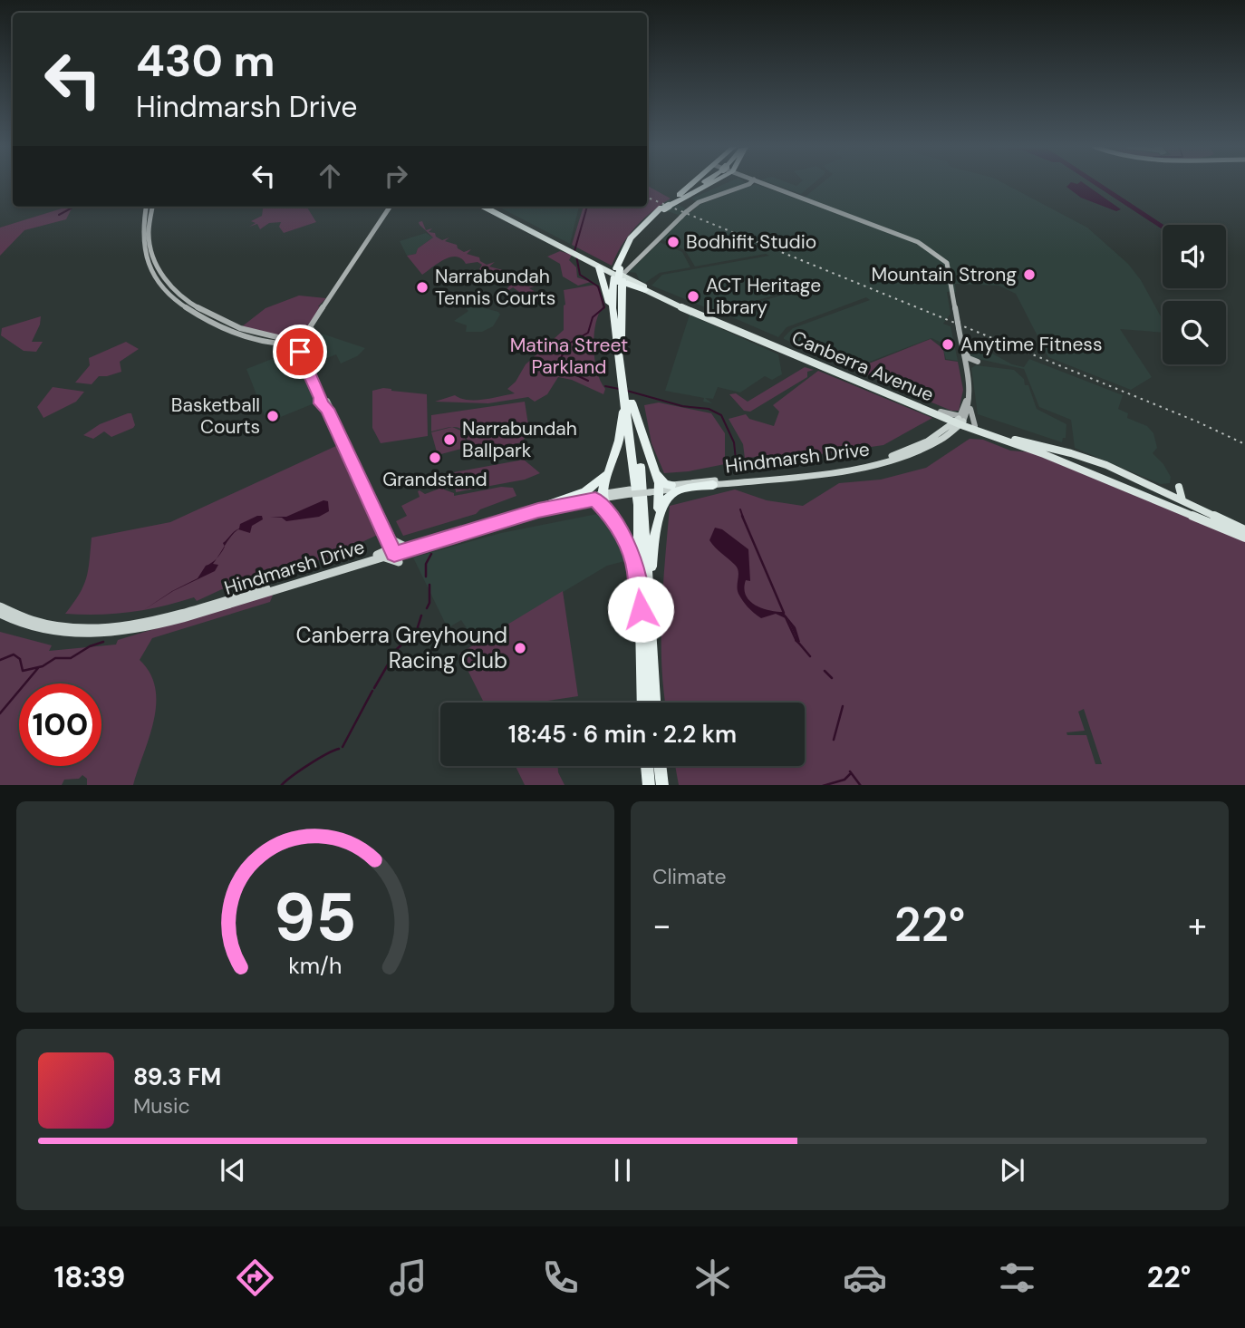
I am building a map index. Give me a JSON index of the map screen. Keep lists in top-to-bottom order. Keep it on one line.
{"streets":{"highway":["Canberra Avenue"],"main road":["Hindmarsh Drive"]},"crossings":[["Canberra Avenue","Hindmarsh Drive"]],"parks":["Matina Street Parkland"],"places":["Bodhifit Studio","Mountain Strong","Narrabundah Tennis Courts","ACT Heritage Library","Anytime Fitness","Basketball Courts","Narrabundah Ballpark","Grandstand","Canberra Greyhound Racing Club"],"page":{"turn":["430 m","Hindmarsh Drive"],"limit":"100","trip":"18:45 · 6 min · 2.2 km","tile":"Climate","heat":["−","22°","+"],"song":["89.3 FM","Music"],"tabs":["18:39","22°"],"gauge":["95","km/h"]}}
